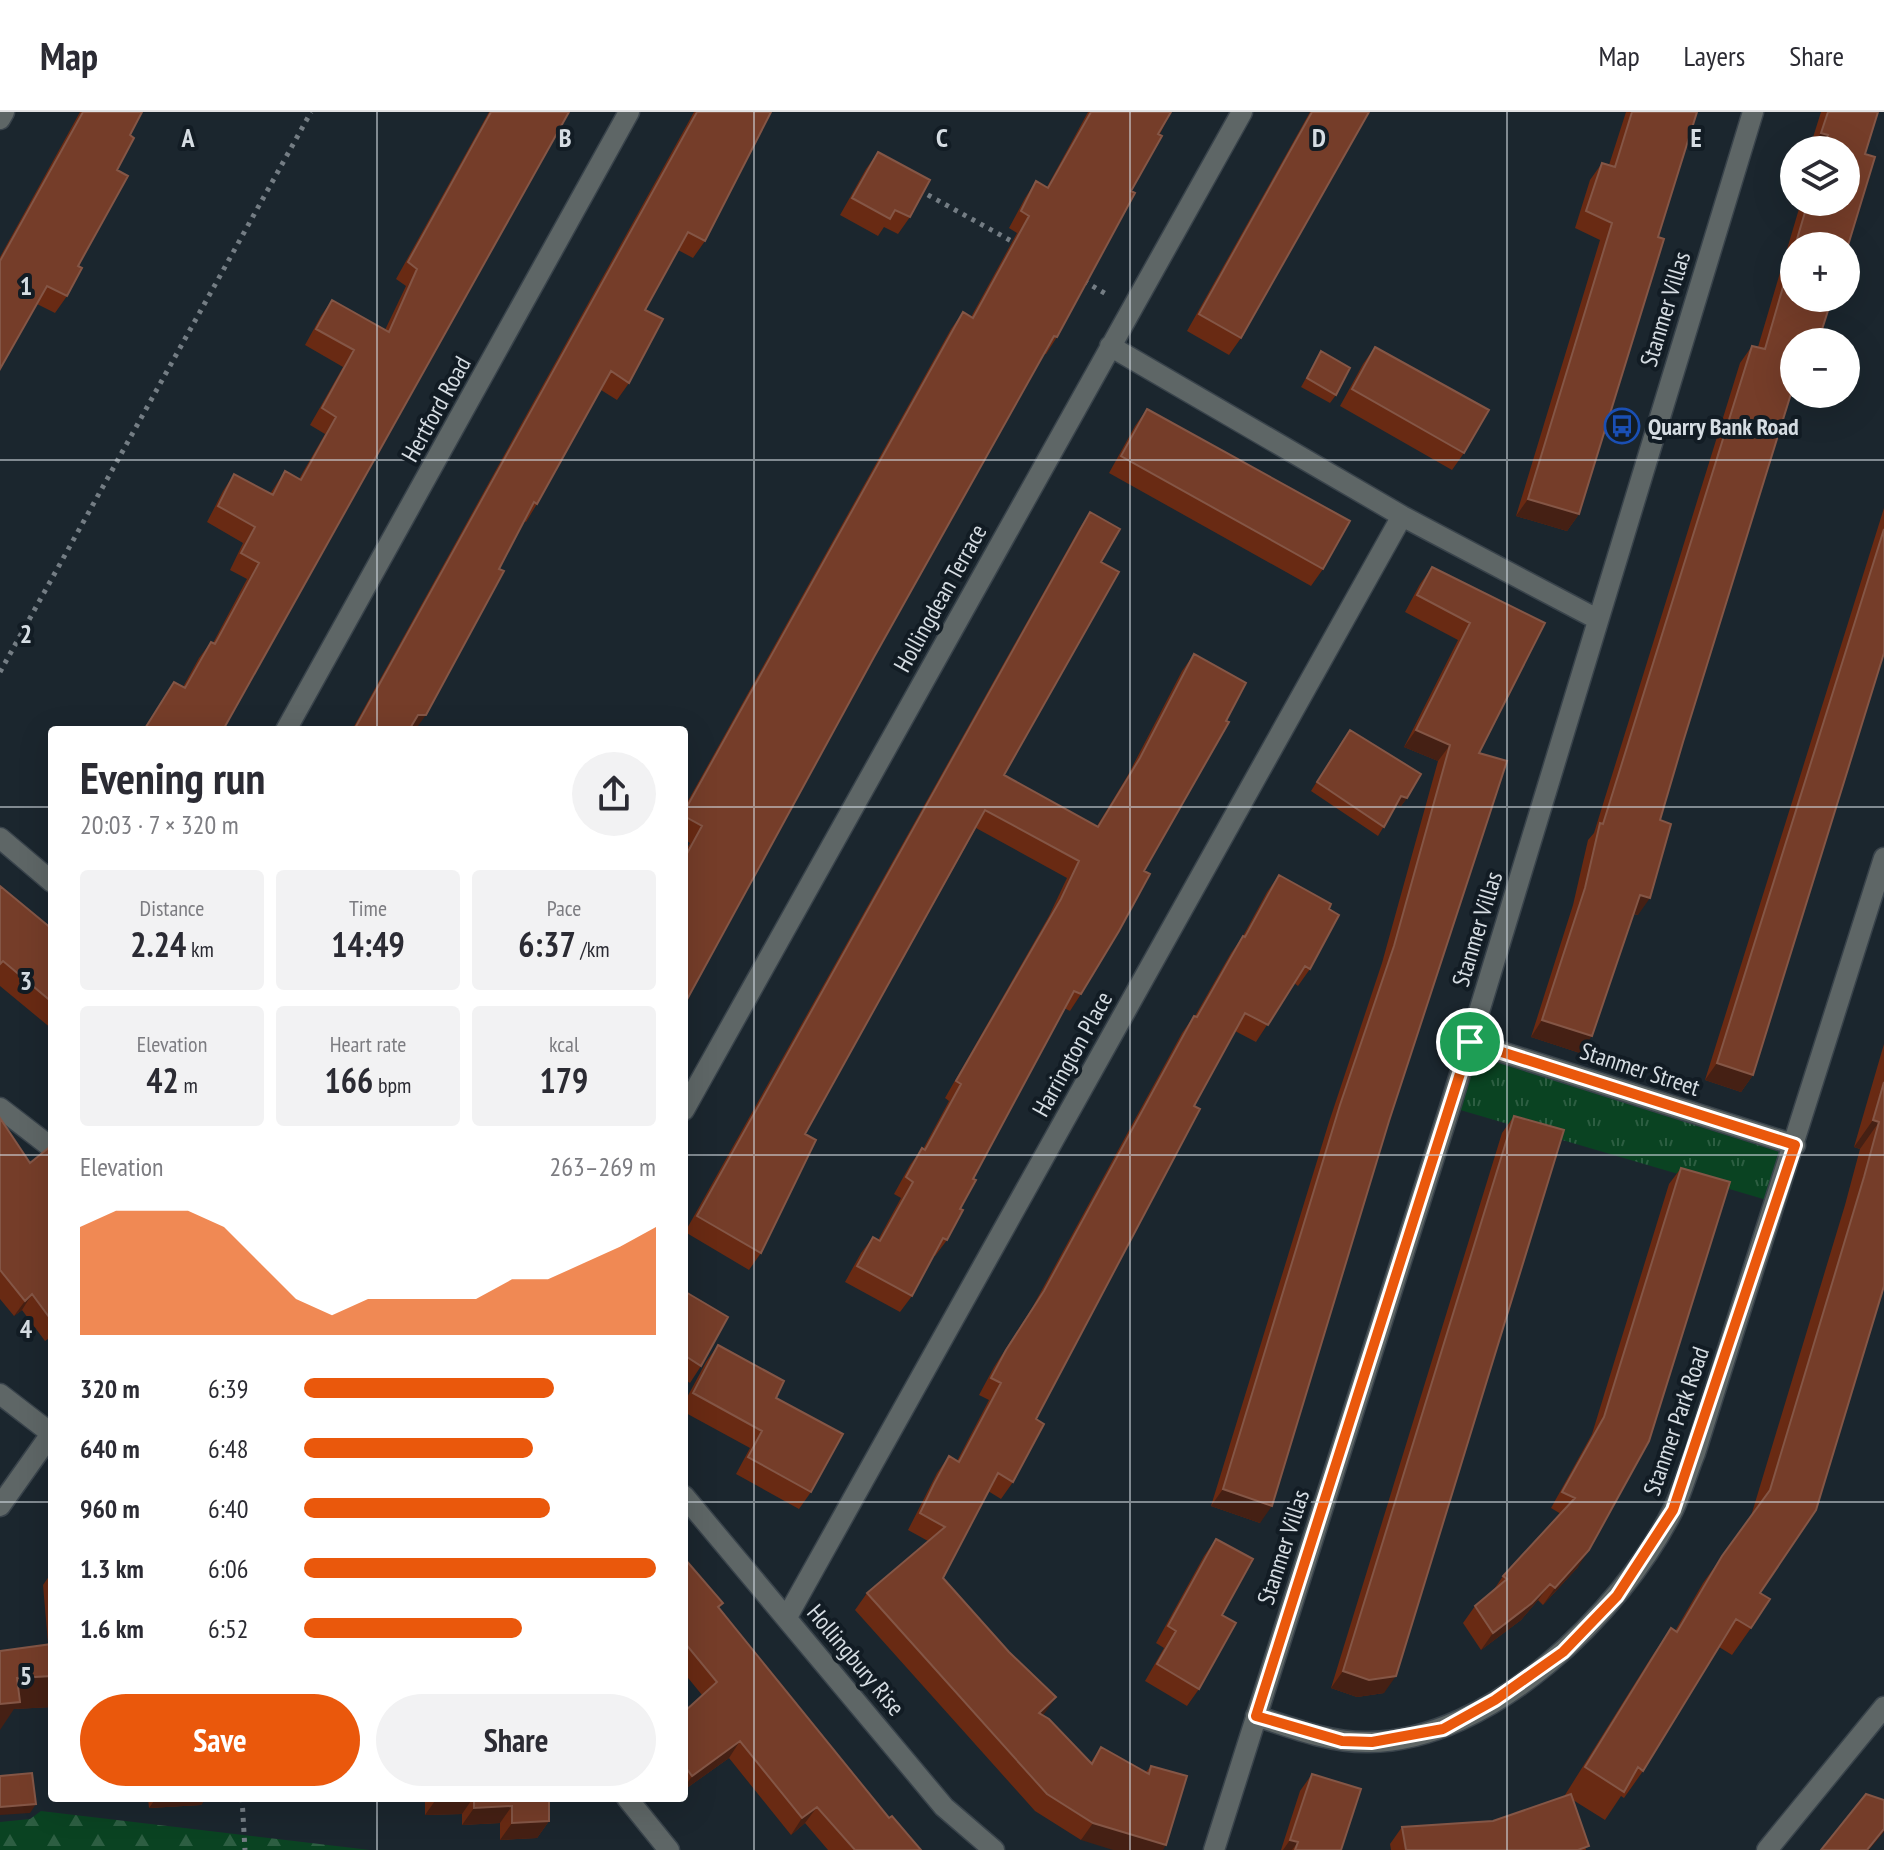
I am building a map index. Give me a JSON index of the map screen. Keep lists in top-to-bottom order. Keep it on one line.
{"streets":{"street":["Stanmer Villas","Hertford Road","Hollingdean Terrace","Harrington Place","Stanmer Street","Stanmer Park Road","Hollingbury Rise"]},"crossings":[["Stanmer Villas","Stanmer Street"],["Stanmer Villas","Stanmer Park Road"],["Harrington Place","Hollingbury Rise"],["Stanmer Street","Stanmer Park Road"]],"places":{"bus stop":["Quarry Bank Road"]},"page":{"header":"Map","nav":["Map","Layers","Share"],"map_buttons":["+","−"],"heading":["Evening run","20:03 · 7 × 320 m"],"stats":[["Distance","2.24 km"],["Time","14:49"],["Pace","6:37 /km"],["Elevation","42 m"],["Heart rate","166 bpm"],["kcal","179"]],"chart":["Elevation","263–269 m"],"list":[{"name":"320 m","note":"6:39"},{"name":"640 m","note":"6:48"},{"name":"960 m","note":"6:40"},{"name":"1.3 km","note":"6:06"},{"name":"1.6 km","note":"6:52"}],"buttons":["Save","Share"]},"grid":{"columns":["A","B","C","D","E"],"rows":["1","2","3","4","5"]}}
